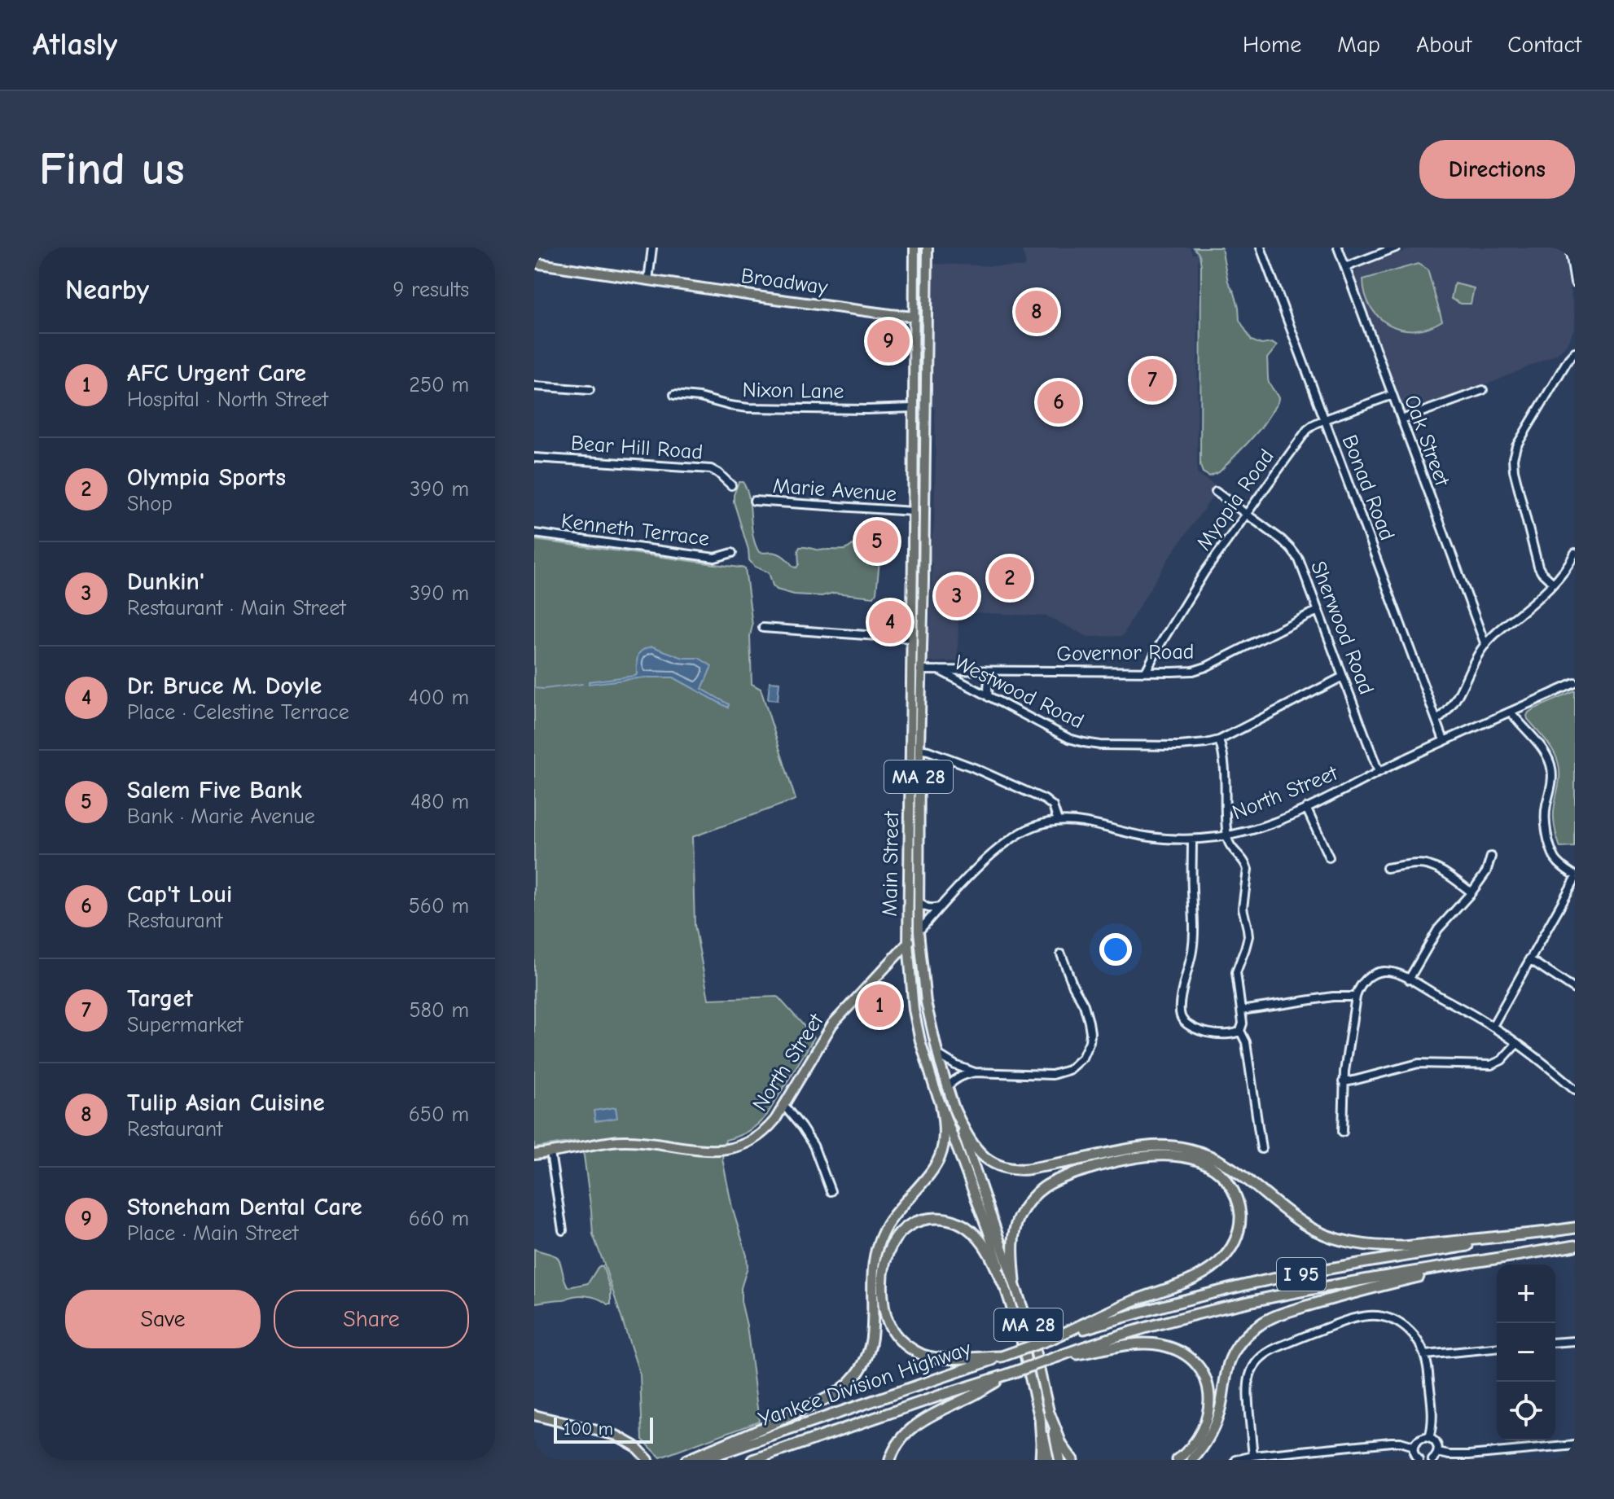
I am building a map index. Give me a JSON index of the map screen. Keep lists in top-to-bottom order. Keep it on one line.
{"streets":{"highway":["I 95","Yankee Division Highway"],"main road":["Broadway","MA 28","North Street","Main Street"],"street":["Nixon Lane","Oak Street","Bear Hill Road","Bonad Road","Marie Avenue","Myopia Road","Kenneth Terrace","Sherwood Road","Governor Road","Westwood Road"]},"crossings":[["Broadway","Main Street"],["Nixon Lane","Main Street"],["Oak Street","Myopia Road"],["Bonad Road","Myopia Road"],["Bonad Road","North Street"],["Marie Avenue","Main Street"],["Myopia Road","Sherwood Road"],["Myopia Road","Governor Road"],["Sherwood Road","Governor Road"],["Sherwood Road","Westwood Road"],["Sherwood Road","North Street"],["Governor Road","Westwood Road"],["Governor Road","Main Street"],["North Street","Main Street"]],"scale_bar":"100 m","page":{"header":"Atlasly","nav":["Home","Map","About","Contact"],"buttons":["Directions",["Save","Share"]],"title":"Find us","heading":["Nearby","9 results"],"pins":["8","9","7","6","5","2","3","4","1"],"list":[{"mark":"1","name":"AFC Urgent Care","note":"Hospital · North Street","value":"250 m"},{"mark":"2","name":"Olympia Sports","note":"Shop","value":"390 m"},{"mark":"3","name":"Dunkin'","note":"Restaurant · Main Street","value":"390 m"},{"mark":"4","name":"Dr. Bruce M. Doyle","note":"Place · Celestine Terrace","value":"400 m"},{"mark":"5","name":"Salem Five Bank","note":"Bank · Marie Avenue","value":"480 m"},{"mark":"6","name":"Cap't Loui","note":"Restaurant","value":"560 m"},{"mark":"7","name":"Target","note":"Supermarket","value":"580 m"},{"mark":"8","name":"Tulip Asian Cuisine","note":"Restaurant","value":"650 m"},{"mark":"9","name":"Stoneham Dental Care","note":"Place · Main Street","value":"660 m"}],"map_buttons":["+","−"],"scale":"100 m"}}
